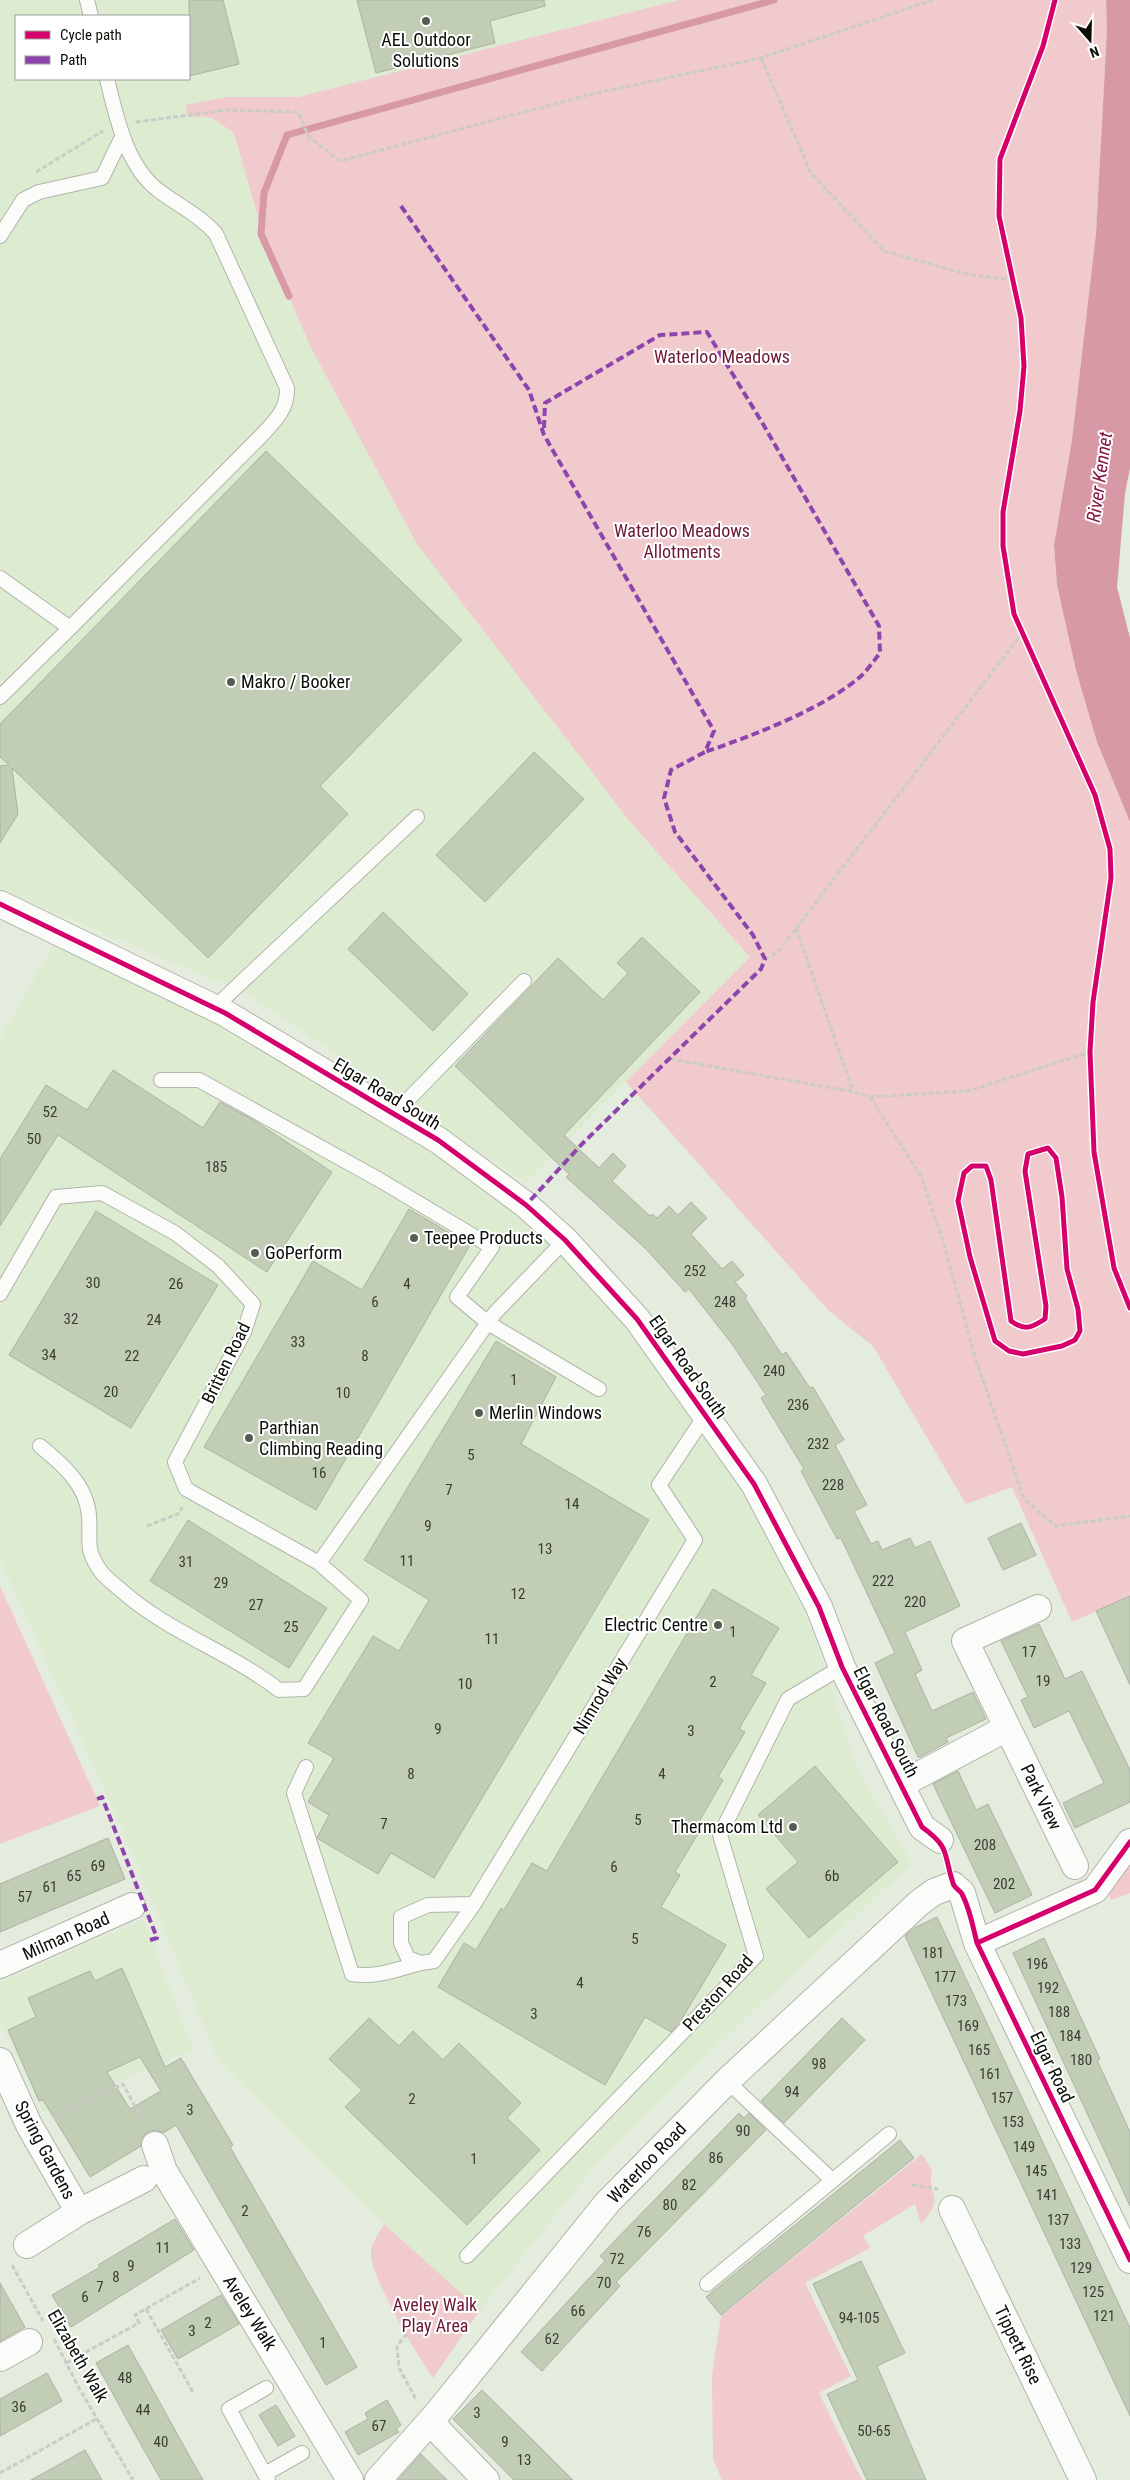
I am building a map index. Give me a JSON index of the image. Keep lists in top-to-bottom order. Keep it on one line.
{"streets":{"street":["Elgar Road South","Park View","Milman Road","Elgar Road","Spring Gardens","Waterloo Road","Aveley Walk","Tippett Rise"],"lane":["Britten Road","Nimrod Way","Preston Road"],"path":["Elizabeth Walk"]},"crossings":[["Elgar Road South","Nimrod Way"],["Elgar Road South","Preston Road"],["Elgar Road","Waterloo Road"],["Spring Gardens","Elizabeth Walk"]],"water":["River Kennet"],"parks":["Waterloo Meadows","Waterloo Meadows Allotments","Aveley Walk Play Area"],"places":["AEL Outdoor Solutions","Makro / Booker","Teepee Products","GoPerform","Merlin Windows","Parthian Climbing Reading","Electric Centre","Thermacom Ltd"],"house_numbers":["52","50","185","252","30","26","4","6","248","32","24","33","34","22","8","240","1","20","10","236","232","5","16","228","7","14","9","13","11","31","222","29","12","220","27","25","1","11","17","19","2","10","9","3","8","4","5","7","208","69","6","65","6b","202","61","57","5","181","196","177","4","192","173","188","3","169","184","165","180","98","161","94","157","2","3","153","90","149","86","1","145","82","141","80","2","137","76","133","11","72","9","129","8","70","7","125","6","66","121","94-105","2","3","62","1","48","36","44","3","67","50-65","40","9","13"],"legend":["Cycle path","Path"],"north":"bottom"}
